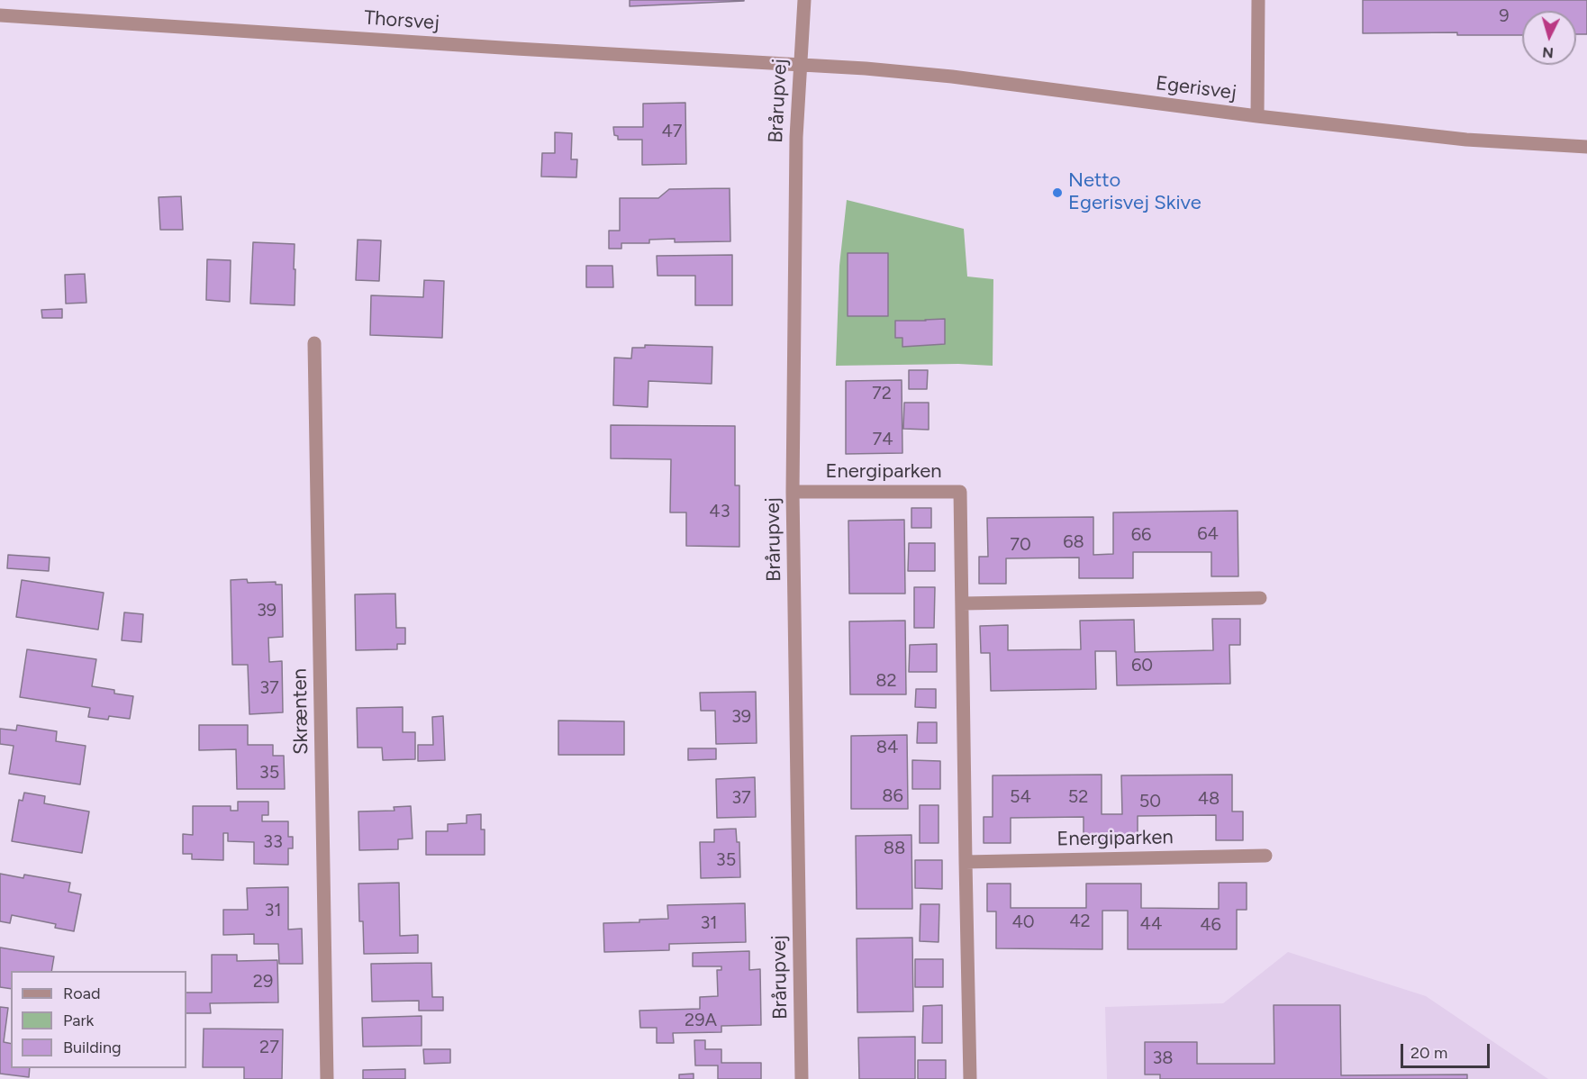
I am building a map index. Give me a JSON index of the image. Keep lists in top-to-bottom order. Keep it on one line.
{"streets":{"street":["Thorsvej","Egerisvej","Brårupvej","Energiparken","Skrænten"]},"crossings":[["Thorsvej","Egerisvej"],["Thorsvej","Brårupvej"],["Egerisvej","Brårupvej"],["Brårupvej","Energiparken"]],"places":["Netto Egerisvej Skive"],"house_numbers":["9","47","72","74","43","64","66","68","70","39","60","82","37","39","84","35","86","54","52","37","48","50","33","88","35","31","42","40","31","44","46","29","29A","27","38"],"legend":["Road","Park","Building"],"scale_bar":"20 m","north":"bottom"}
